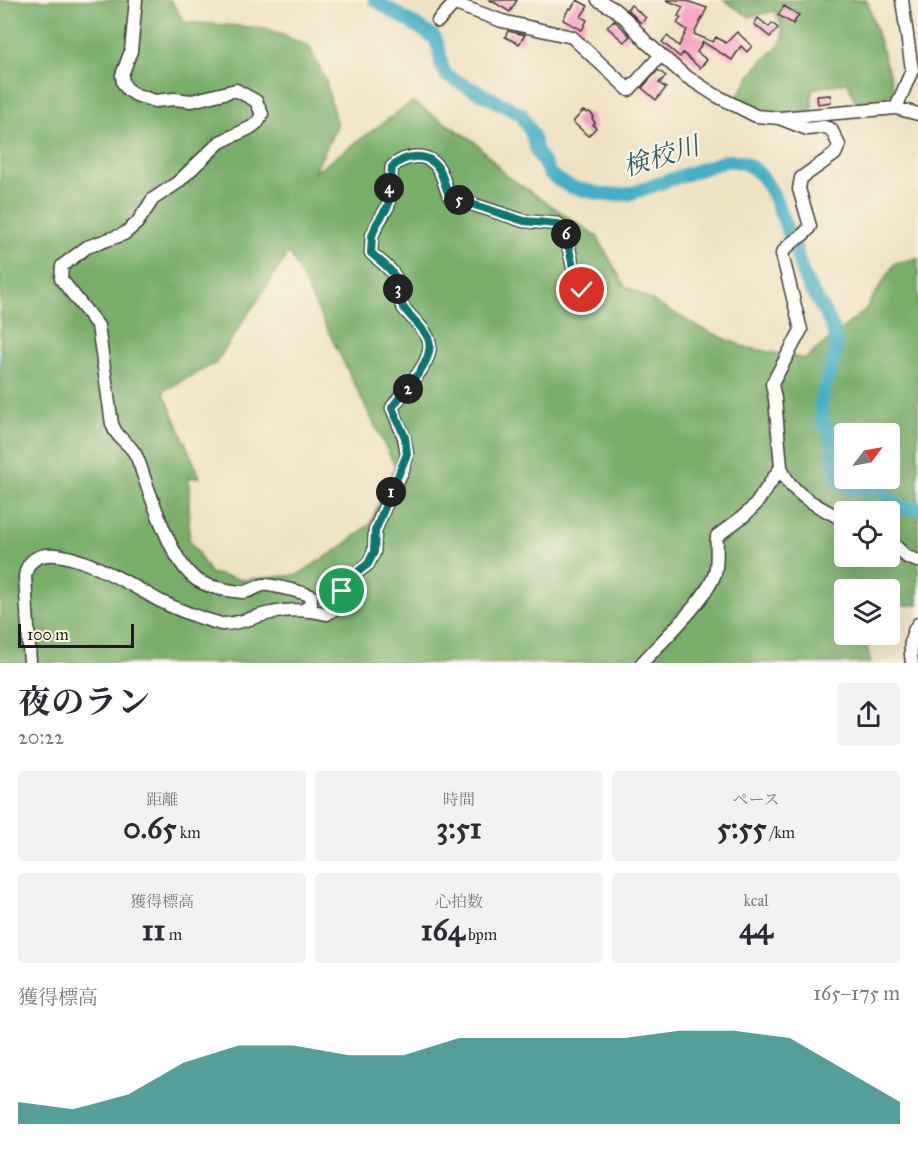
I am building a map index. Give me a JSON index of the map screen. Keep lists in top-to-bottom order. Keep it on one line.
{"water":["検校川"],"scale_bar":"100 m","north":"top right","page":{"pins":["4","5","6","3","2","1"],"scale":"100 m","heading":["夜のラン","20:22"],"stats":[["距離","0.65 km"],["時間","3:51"],["ペース","5:55 /km"],["獲得標高","11 m"],["心拍数","164 bpm"],["kcal","44"]],"chart":["獲得標高","165–175 m"]}}
